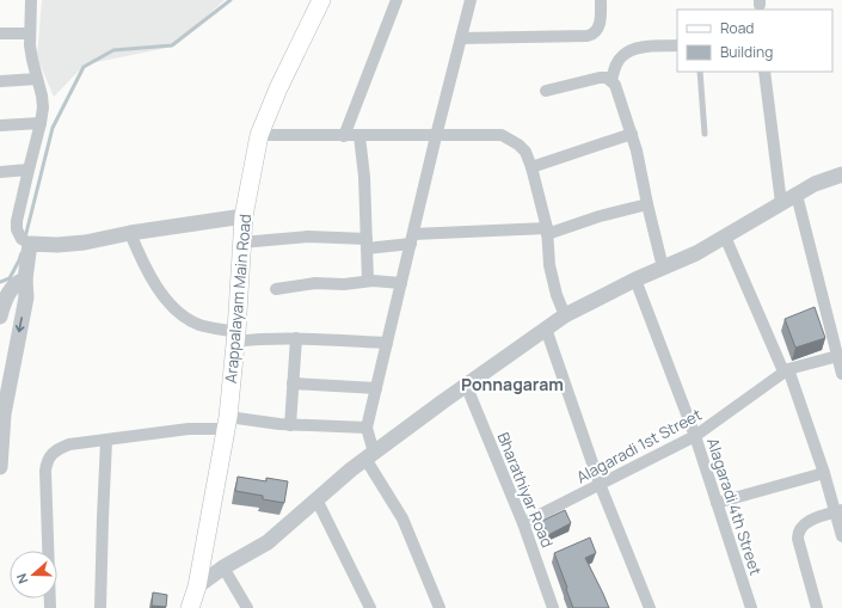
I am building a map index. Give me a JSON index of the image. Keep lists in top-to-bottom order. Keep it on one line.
{"streets":{"main road":["Arappalayam Main Road"],"street":["Alagaradi 1st Street","Bharathiyar Road","Alagaradi 4th Street"]},"crossings":[["Alagaradi 1st Street","Bharathiyar Road"],["Alagaradi 1st Street","Alagaradi 4th Street"]],"districts":["Ponnagaram"],"legend":["Road","Building"],"north":"left"}
